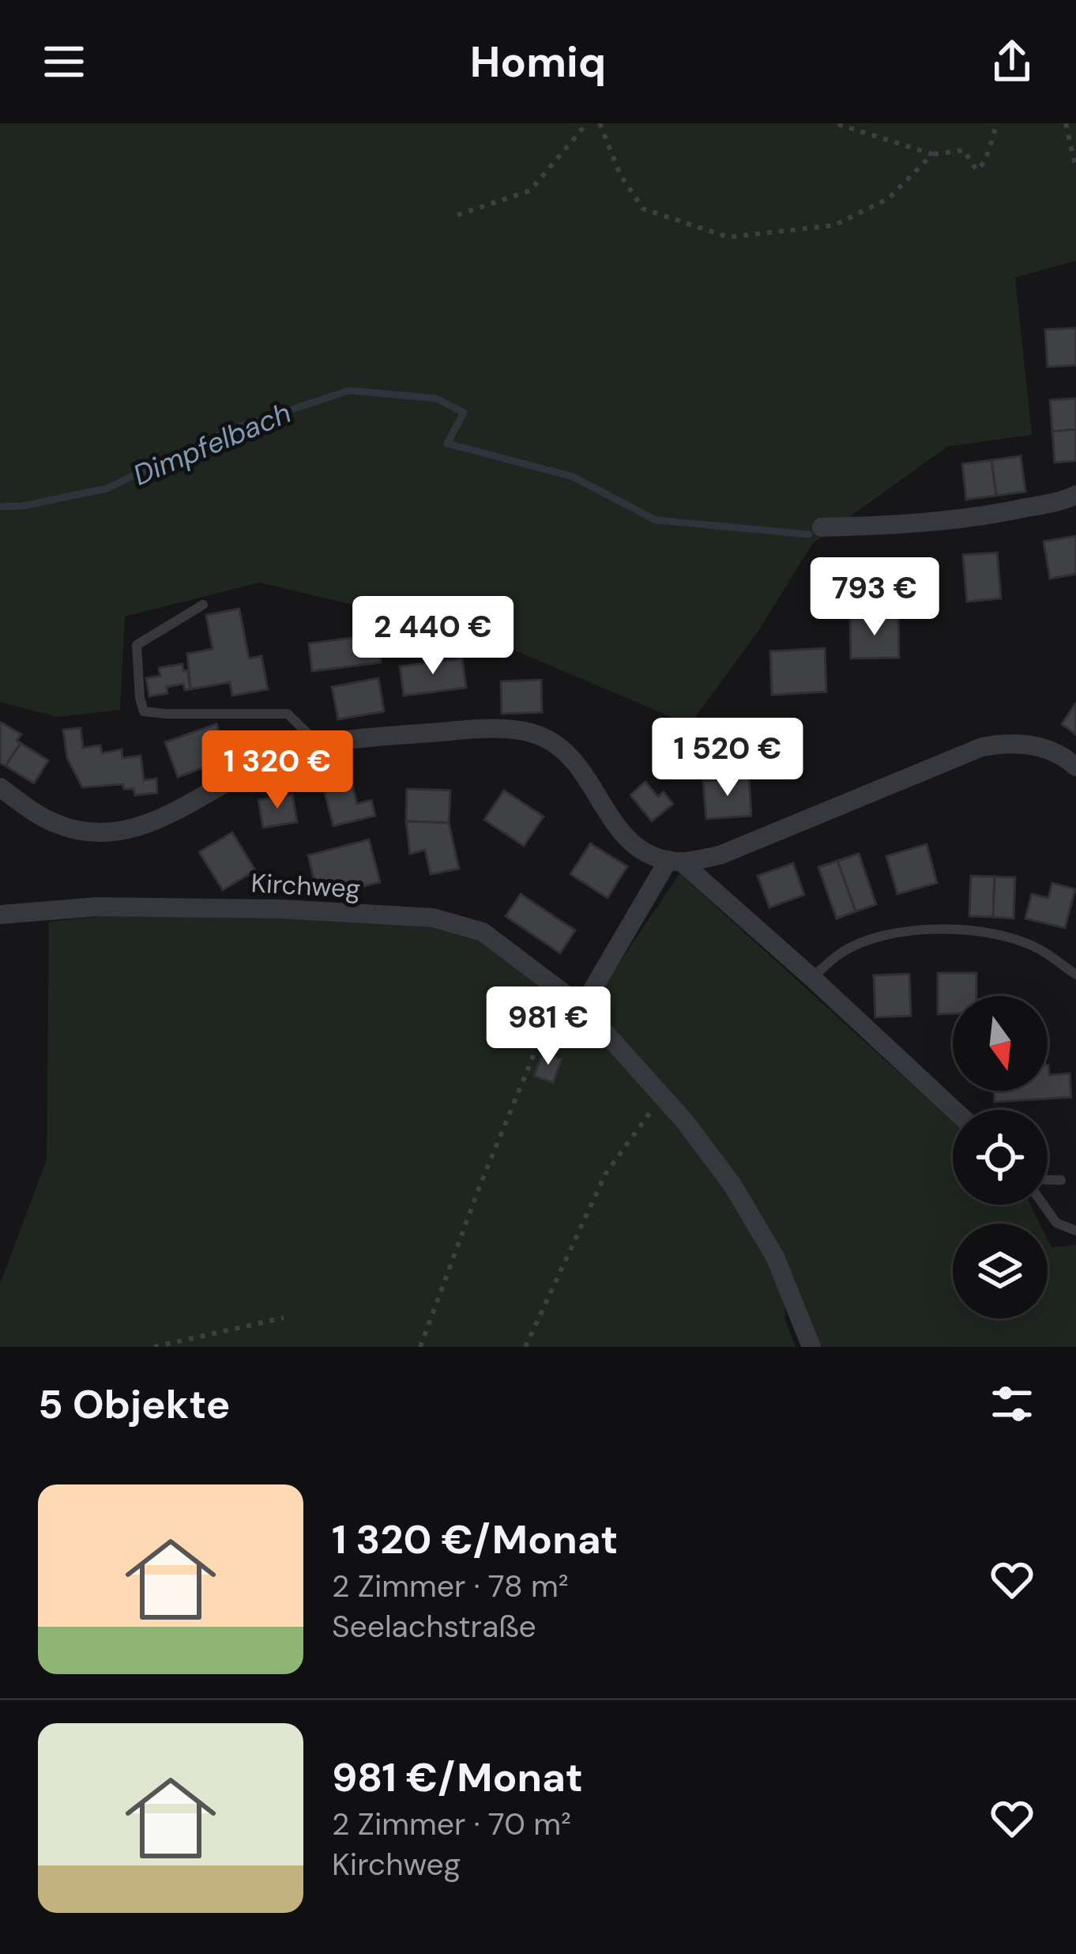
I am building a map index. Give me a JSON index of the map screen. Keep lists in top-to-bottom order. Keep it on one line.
{"streets":{"street":["Kirchweg"]},"water":["Dimpfelbach"],"north":"bottom","page":{"header":"Homiq","price":["793 €","2 440 €","1 520 €","1 320 €","981 €"],"heading":"5 Objekte","list":[{"name":"1 320 €/Monat","note":"2 Zimmer · 78 m² · Seelachstraße"},{"name":"981 €/Monat","note":"2 Zimmer · 70 m² · Kirchweg"}]}}
